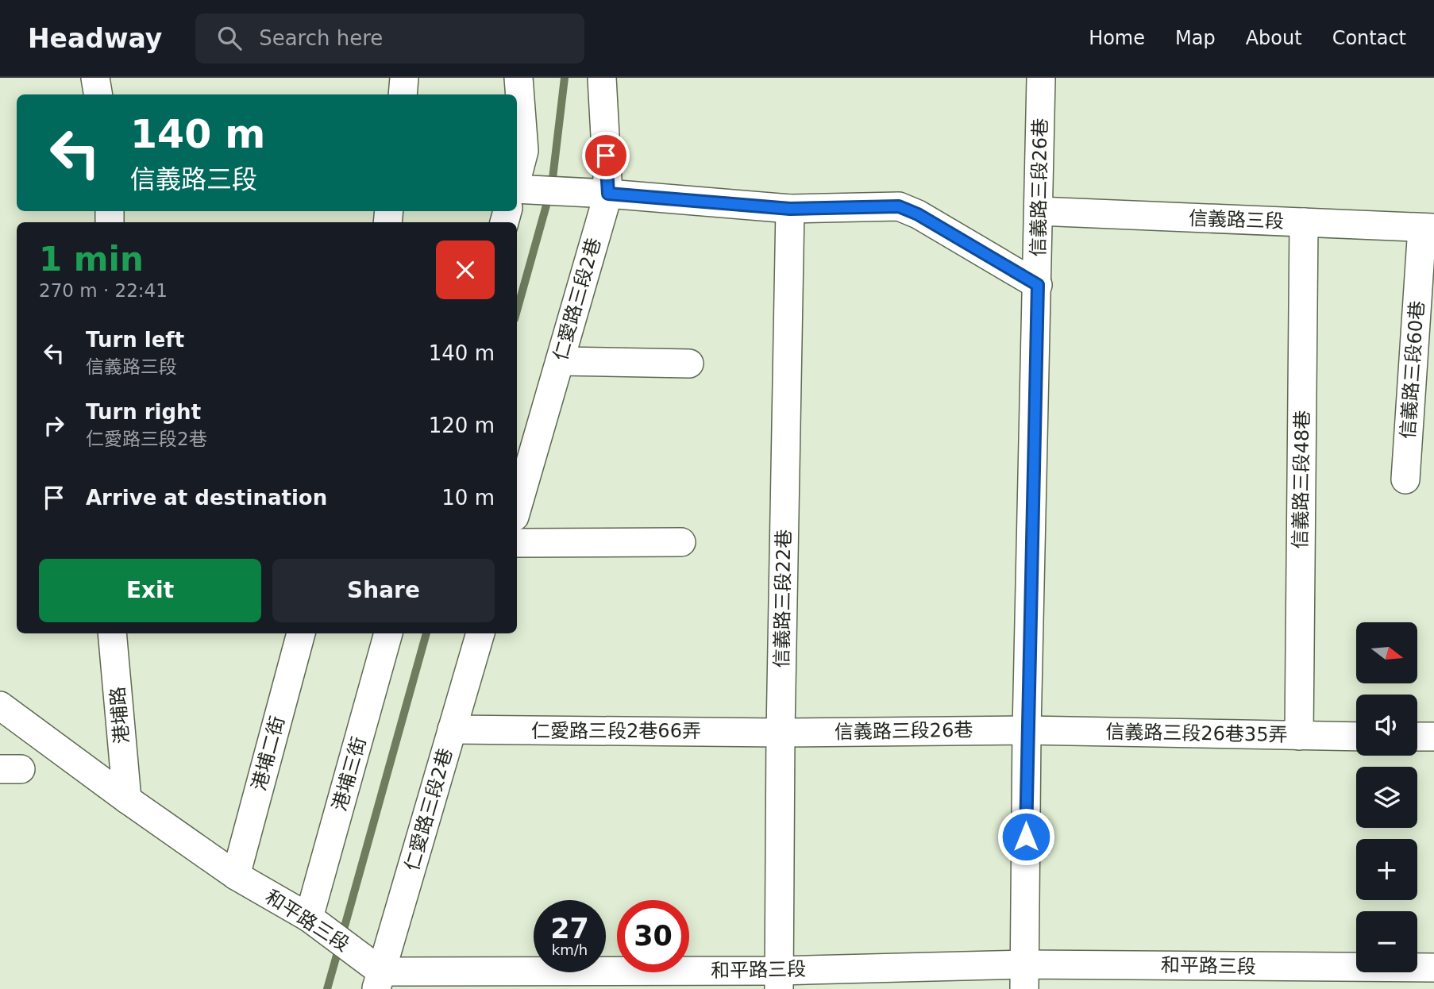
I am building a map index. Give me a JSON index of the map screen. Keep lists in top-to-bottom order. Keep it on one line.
{"streets":{"street":["信義路三段26巷","信義路三段","仁愛路三段2巷","信義路三段60巷","信義路三段48巷","信義路三段22巷","港埔路","仁愛路三段2巷66弄","信義路三段26巷35弄","港埔二街","港埔三街","和平路三段"]},"crossings":[["信義路三段26巷","信義路三段"],["信義路三段26巷","信義路三段22巷"],["信義路三段26巷","仁愛路三段2巷66弄"],["信義路三段26巷","信義路三段26巷35弄"],["信義路三段26巷","和平路三段"],["信義路三段","信義路三段60巷"],["信義路三段","信義路三段48巷"],["仁愛路三段2巷","仁愛路三段2巷66弄"],["仁愛路三段2巷","和平路三段"],["信義路三段48巷","信義路三段26巷35弄"],["信義路三段22巷","仁愛路三段2巷66弄"],["信義路三段22巷","和平路三段"],["港埔路","和平路三段"],["港埔二街","和平路三段"],["港埔三街","和平路三段"]],"north":"right","page":{"header":"Headway","search":"Search here","nav":["Home","Map","About","Contact"],"turn":["140 m","信義路三段"],"heading":["1 min","270 m · 22:41"],"list":[{"name":"Turn left","note":"信義路三段","value":"140 m"},{"name":"Turn right","note":"仁愛路三段2巷","value":"120 m"},{"name":"Arrive at destination","value":"10 m"}],"buttons":["Exit","Share"],"map_buttons":["+","−"],"speed":"27 km/h","limit":"30"}}
